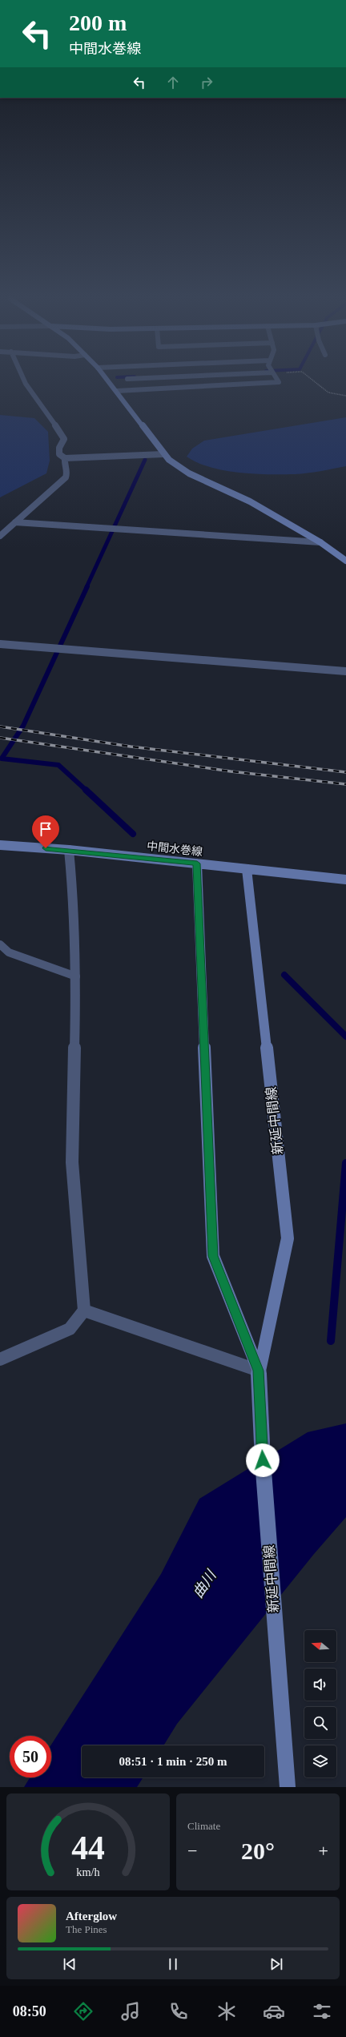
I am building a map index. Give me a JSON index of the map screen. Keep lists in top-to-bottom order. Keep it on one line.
{"streets":{"street":["中間水巻線","新延中間線"]},"crossings":[["中間水巻線","新延中間線"]],"water":["曲川"],"north":"left","page":{"turn":["200 m","中間水巻線"],"limit":"50","trip":"08:51 · 1 min · 250 m","tile":"Climate","heat":["−","20°","+"],"song":["Afterglow","The Pines"],"tabs":"08:50","gauge":["44","km/h"]}}
